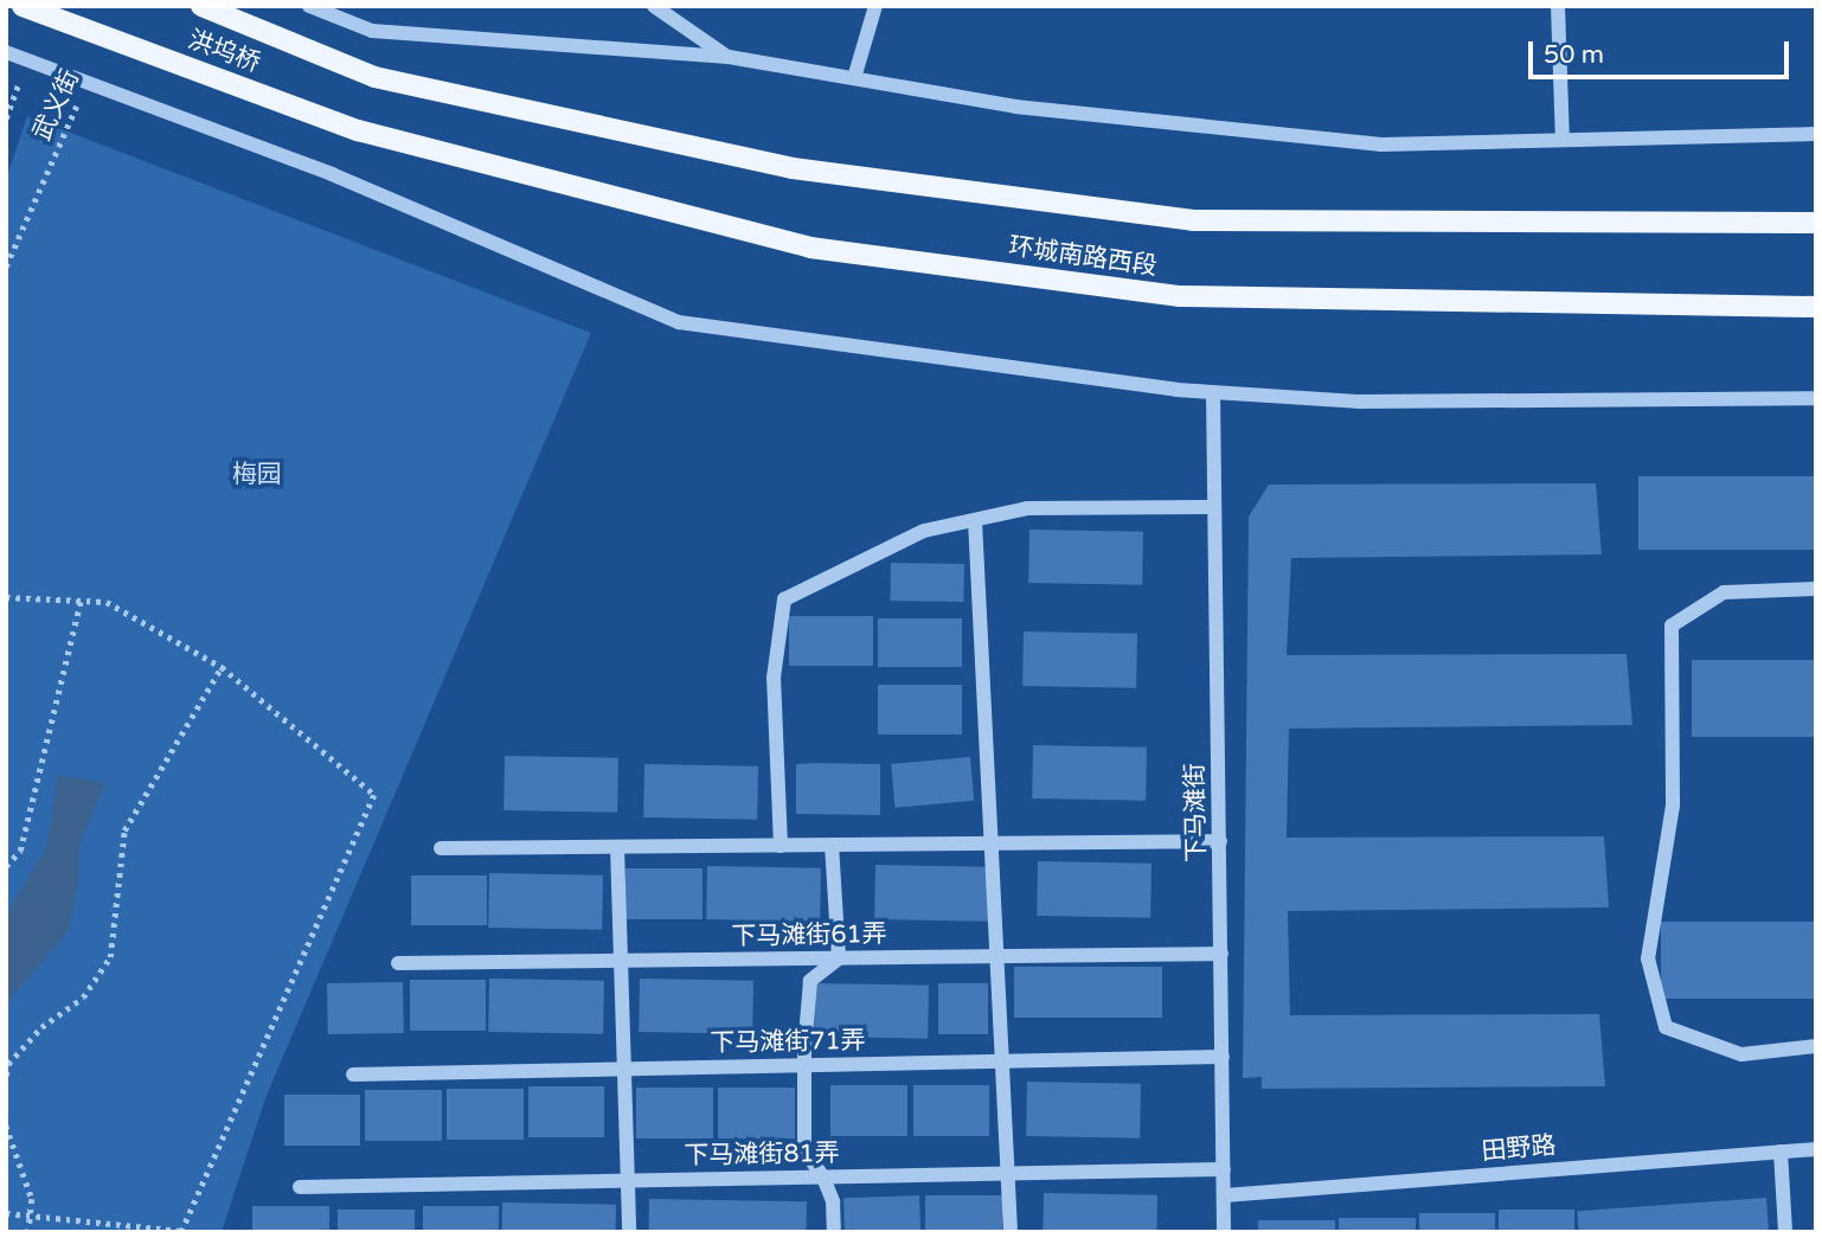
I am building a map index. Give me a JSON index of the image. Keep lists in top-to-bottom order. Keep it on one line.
{"streets":{"main road":["洪坞桥","环城南路西段"],"street":["下马滩街","下马滩街61弄","下马滩街71弄","田野路","下马滩街81弄"],"path":["武义街"]},"crossings":[["洪坞桥","环城南路西段"],["下马滩街","下马滩街61弄"],["下马滩街","下马滩街71弄"],["下马滩街","田野路"],["下马滩街","下马滩街81弄"]],"parks":["梅园"],"scale_bar":"50 m"}
